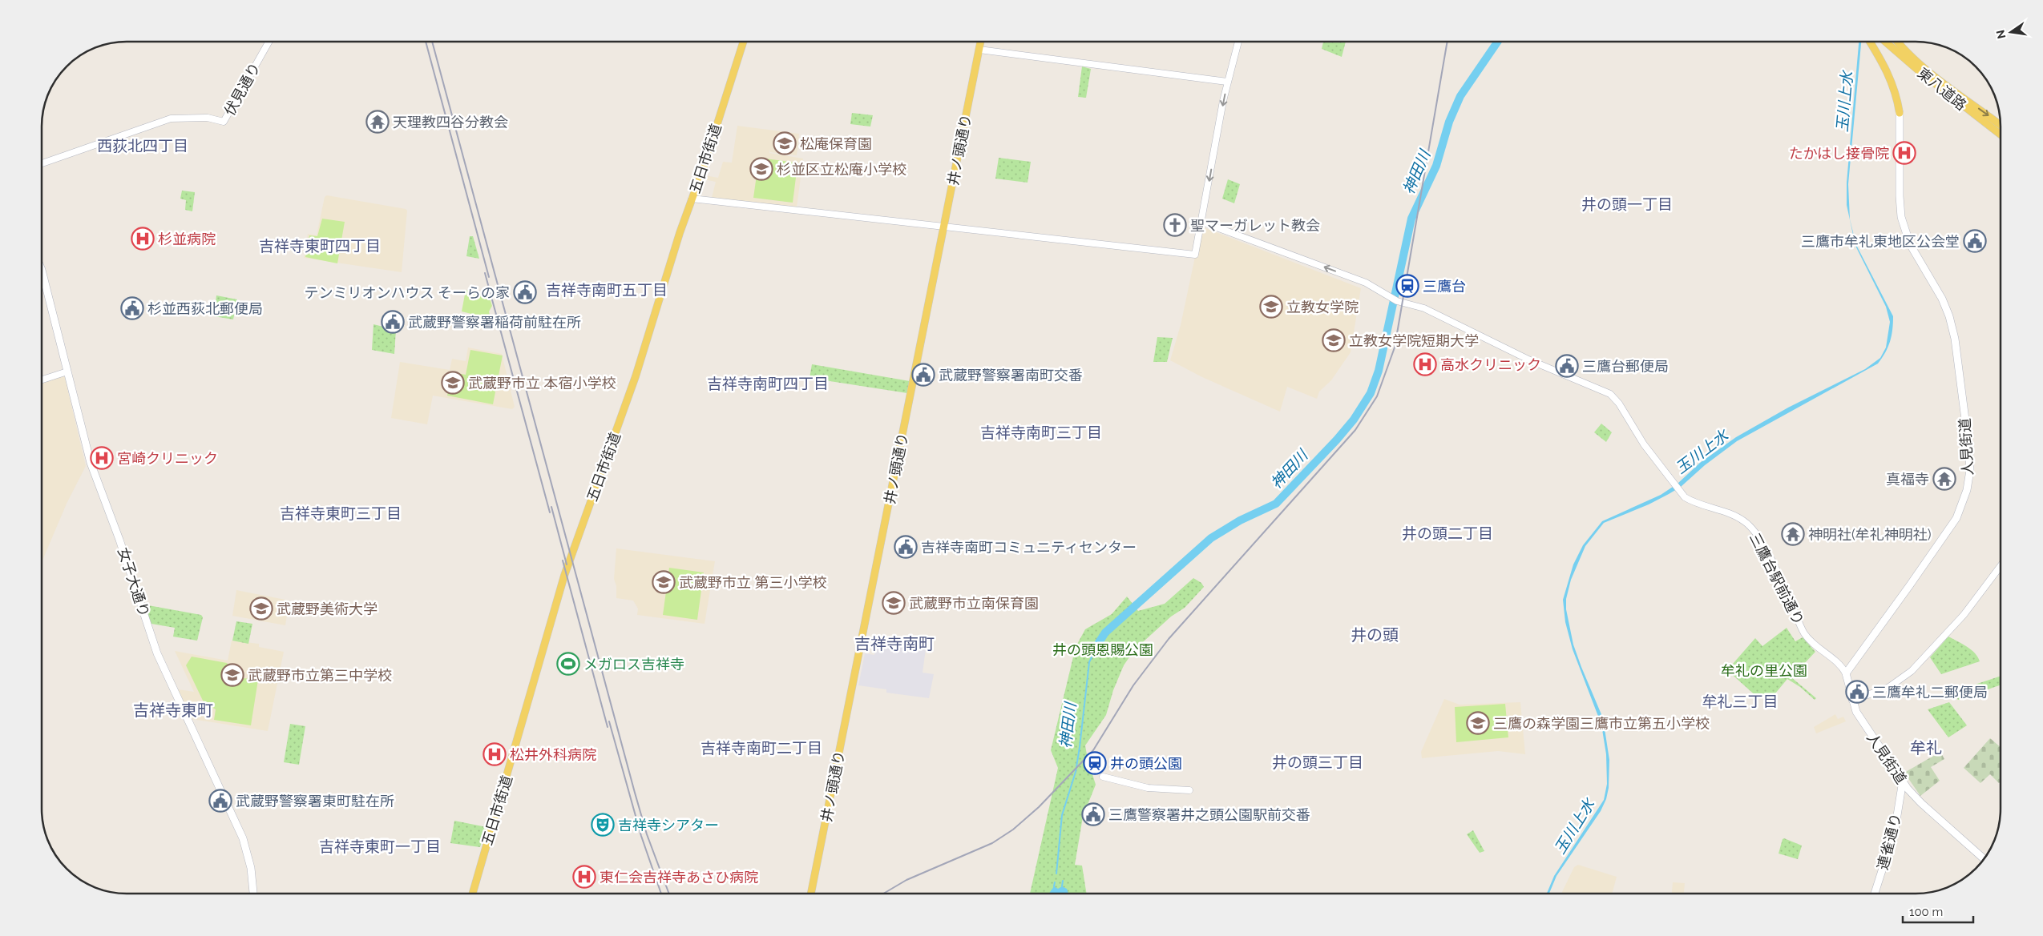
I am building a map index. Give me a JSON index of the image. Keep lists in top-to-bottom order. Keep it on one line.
{"streets":{"main road":["東八道路","井ノ頭通り","五日市街道","人見街道","女子大通り","連雀通り"],"street":["伏見通り","三鷹台駅前通り"]},"crossings":[["人見街道","三鷹台駅前通り"],["人見街道","連雀通り"]],"one_way":["三鷹台駅前通り"],"districts":["西荻北四丁目","井の頭一丁目","吉祥寺東町四丁目","吉祥寺南町五丁目","吉祥寺南町四丁目","吉祥寺南町三丁目","吉祥寺東町三丁目","井の頭二丁目","井の頭","吉祥寺南町","牟礼三丁目","吉祥寺東町","吉祥寺南町二丁目","牟礼","井の頭三丁目","吉祥寺東町一丁目"],"water":["玉川上水","神田川"],"parks":["井の頭恩賜公園","牟礼の里公園"],"places":{"temple":["天理教四谷分教会","真福寺","神明社(牟礼神明社)"],"school or university":["松庵保育園","杉並区立松庵小学校","立教女学院","立教女学院短期大学","武蔵野市立 本宿小学校","武蔵野市立 第三小学校","武蔵野市立南保育園","武蔵野美術大学","武蔵野市立第三中学校","三鷹の森学園三鷹市立第五小学校"],"hospital":["たかはし接骨院","杉並病院","高水クリニック","宮崎クリニック","松井外科病院","東仁会吉祥寺あさひ病院"],"church":["聖マーガレット教会"],"public building":["三鷹市牟礼東地区公会堂","テンミリオンハウス そーらの家","杉並西荻北郵便局","武蔵野警察署稲荷前駐在所","三鷹台郵便局","武蔵野警察署南町交番","吉祥寺南町コミュニティセンター","三鷹牟礼二郵便局","武蔵野警察署東町駐在所","三鷹警察署井之頭公園駅前交番"],"station":["三鷹台","井の頭公園"],"sports":["メガロス吉祥寺"],"theatre":["吉祥寺シアター"]},"scale_bar":"100 m","north":"left"}
